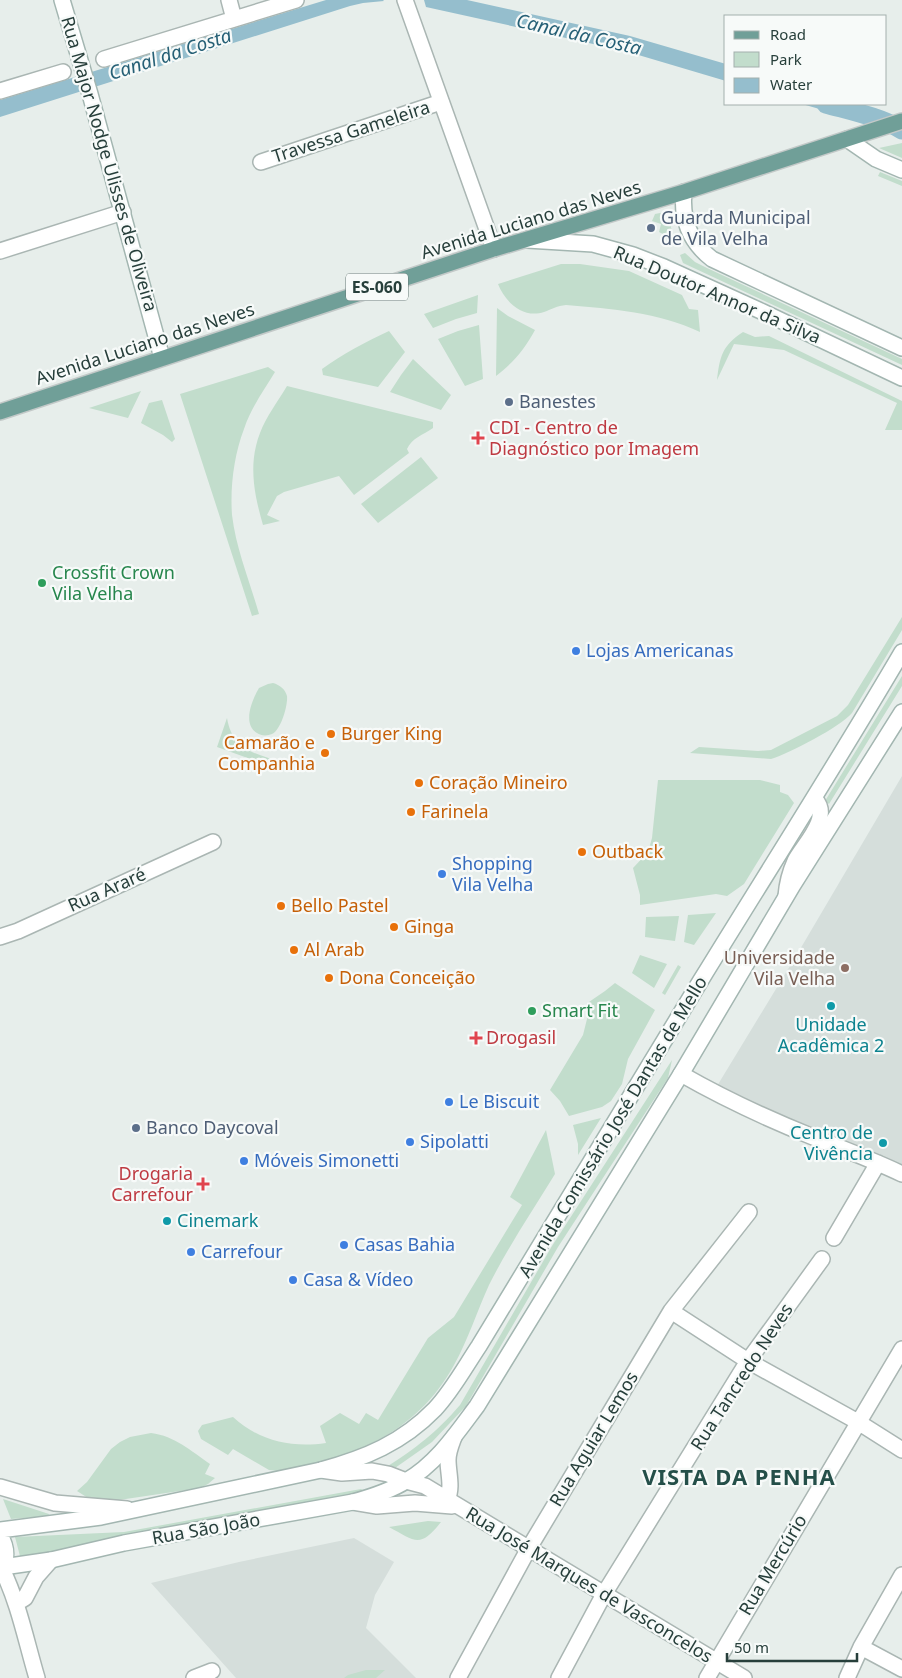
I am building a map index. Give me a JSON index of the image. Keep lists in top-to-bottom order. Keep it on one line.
{"streets":{"main road":["Avenida Luciano das Neves","ES-060"],"street":["Travessa Gameleira","Rua Major Nodge Ulisses de Oliveira","Rua Doutor Annor da Silva","Rua Araré","Avenida Comissário José Dantas de Mello","Rua Tancredo Neves","Rua Aguiar Lemos","Rua São João","Rua Mercúrio","Rua José Marques de Vasconcelos"]},"crossings":[["Rua Major Nodge Ulisses de Oliveira","Avenida Luciano das Neves"],["Avenida Luciano das Neves","Rua Doutor Annor da Silva"],["Avenida Comissário José Dantas de Mello","Rua São João"],["Avenida Comissário José Dantas de Mello","Rua José Marques de Vasconcelos"],["Rua Tancredo Neves","Rua José Marques de Vasconcelos"],["Rua Aguiar Lemos","Rua José Marques de Vasconcelos"],["Rua São João","Rua José Marques de Vasconcelos"],["Rua Mercúrio","Rua José Marques de Vasconcelos"]],"districts":["VISTA DA PENHA"],"water":["Canal da Costa"],"places":{"other":["Guarda Municipal de Vila Velha","Banestes","Crossfit Crown Vila Velha","Lojas Americanas","Burger King","Camarão e Companhia","Coração Mineiro","Farinela","Outback","Shopping Vila Velha","Bello Pastel","Ginga","Al Arab","Universidade Vila Velha","Dona Conceição","Unidade Acadêmica 2","Smart Fit","Le Biscuit","Banco Daycoval","Sipolatti","Centro de Vivência","Móveis Simonetti","Cinemark","Casas Bahia","Carrefour","Casa & Vídeo"],"health":["CDI - Centro de Diagnóstico por Imagem","Drogasil","Drogaria Carrefour"]},"legend":["Road","Park","Water"],"scale_bar":"50 m"}
